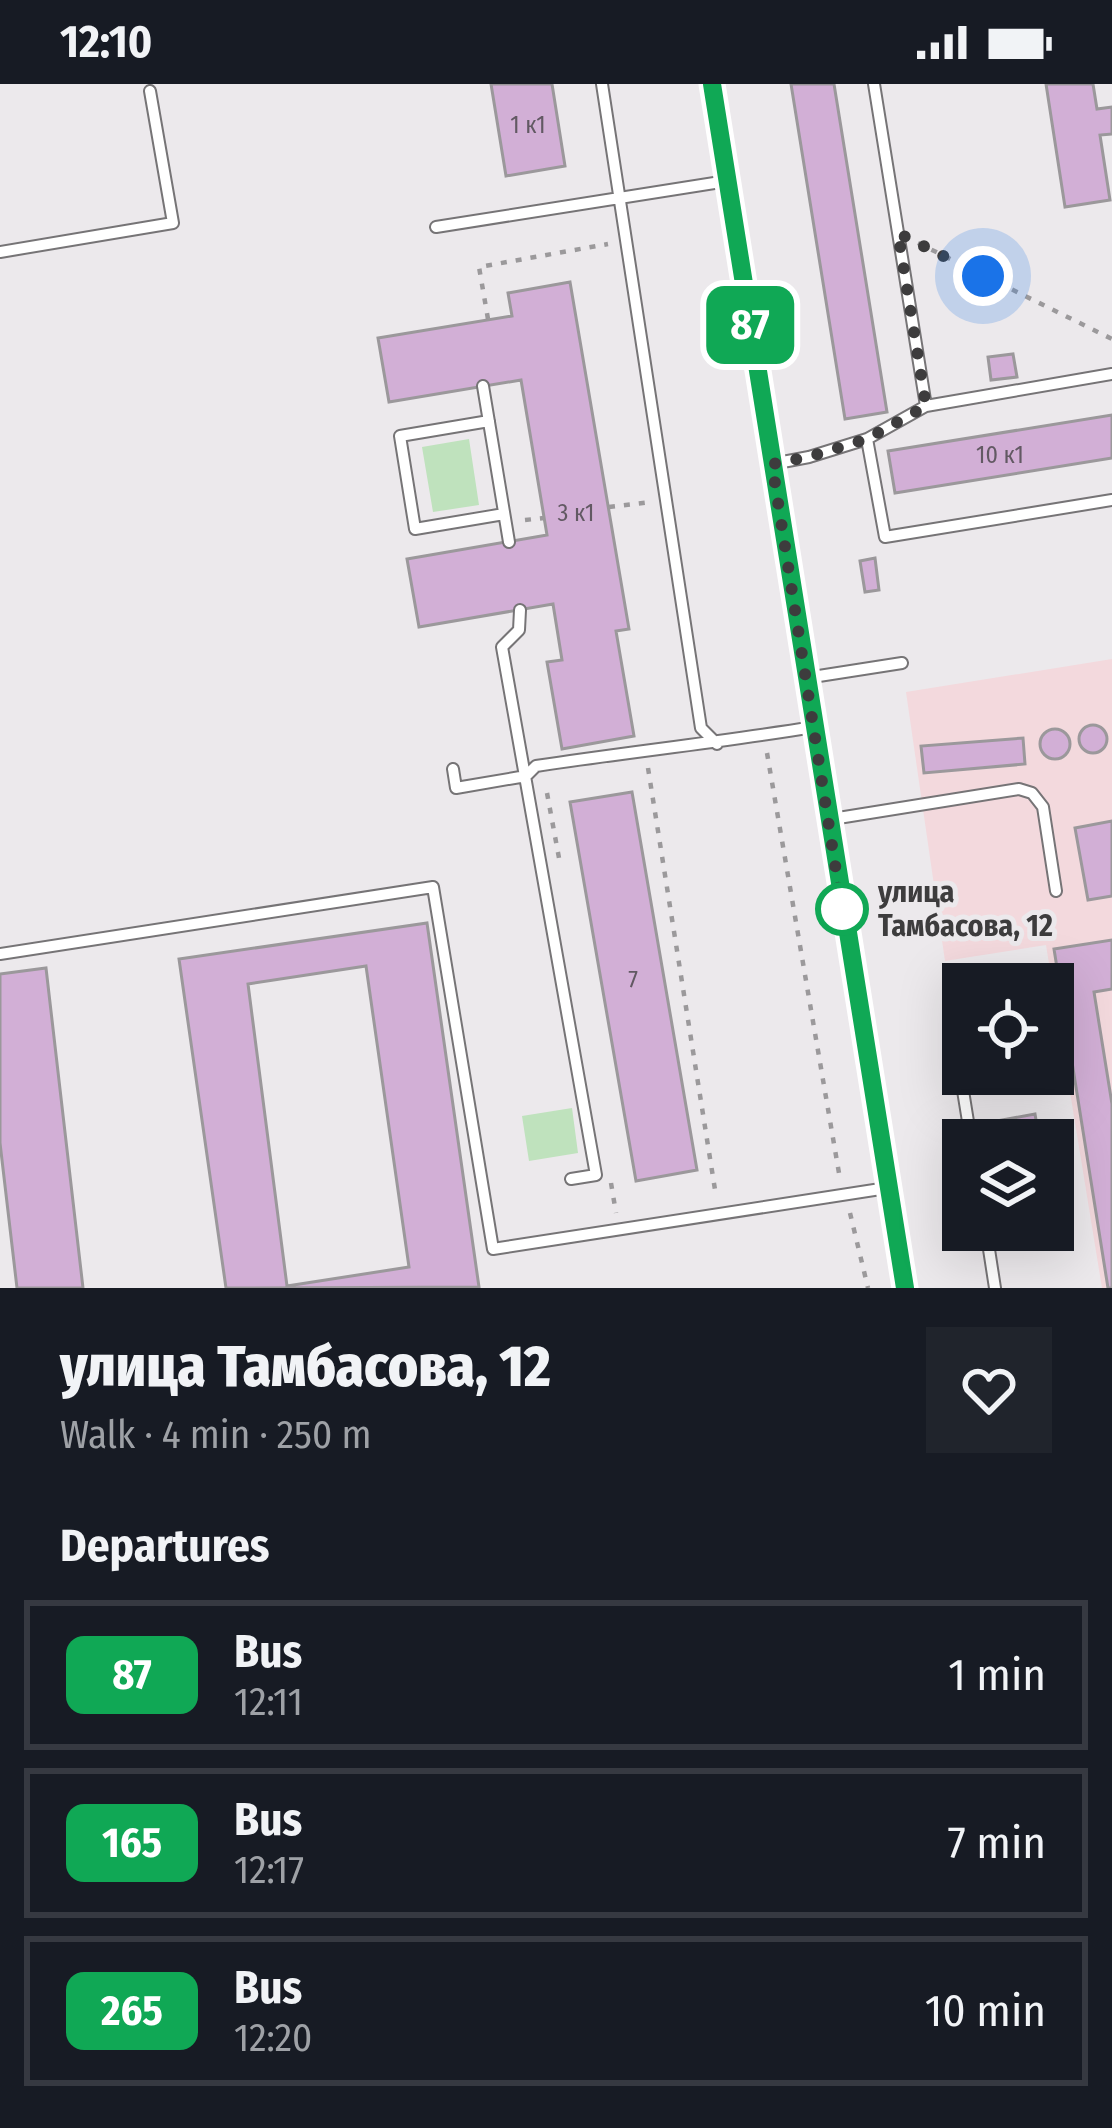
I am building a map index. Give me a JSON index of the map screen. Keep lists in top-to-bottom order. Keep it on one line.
{"places":["улица Тамбасова, 12"],"lines":["bus line 87"],"house_numbers":["1 к1","10 к1","3 к1","7"],"page":{"status":"12:10","on_map":"87","heading":[["улица Тамбасова, 12","Walk · 4 min · 250 m"],"Departures"],"list":[{"mark":"87","name":"Bus","note":"12:11","value":"1 min"},{"mark":"165","name":"Bus","note":"12:17","value":"7 min"},{"mark":"265","name":"Bus","note":"12:20","value":"10 min"}]}}
